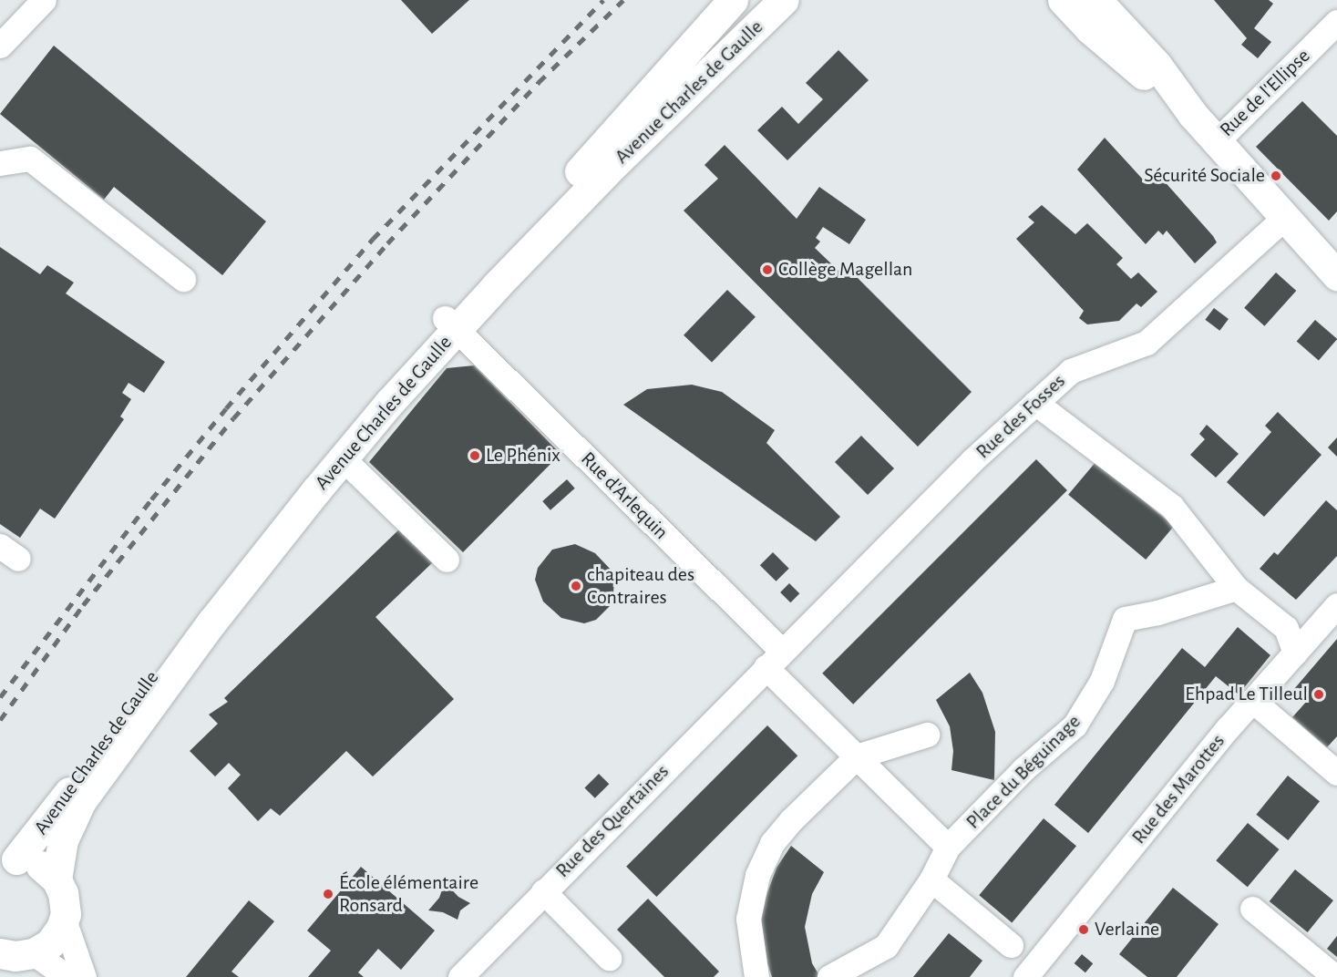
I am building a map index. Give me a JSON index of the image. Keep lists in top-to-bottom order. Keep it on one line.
{"streets":{"main road":["Avenue Charles de Gaulle"],"street":["Rue de l'Ellipse","Rue des Fosses","Rue d'Arlequin","Place du Béguinage","Rue des Marottes","Rue des Quertaines"]},"crossings":[["Avenue Charles de Gaulle","Rue d'Arlequin"],["Rue des Fosses","Rue d'Arlequin"],["Rue des Fosses","Place du Béguinage"],["Rue des Fosses","Rue des Quertaines"],["Rue d'Arlequin","Place du Béguinage"],["Rue d'Arlequin","Rue des Quertaines"],["Place du Béguinage","Rue des Quertaines"]],"places":["Sécurité Sociale","Collège Magellan","Le Phénix","chapiteau des Contraires","Ehpad Le Tilleul","École élémentaire Ronsard","Verlaine"]}
